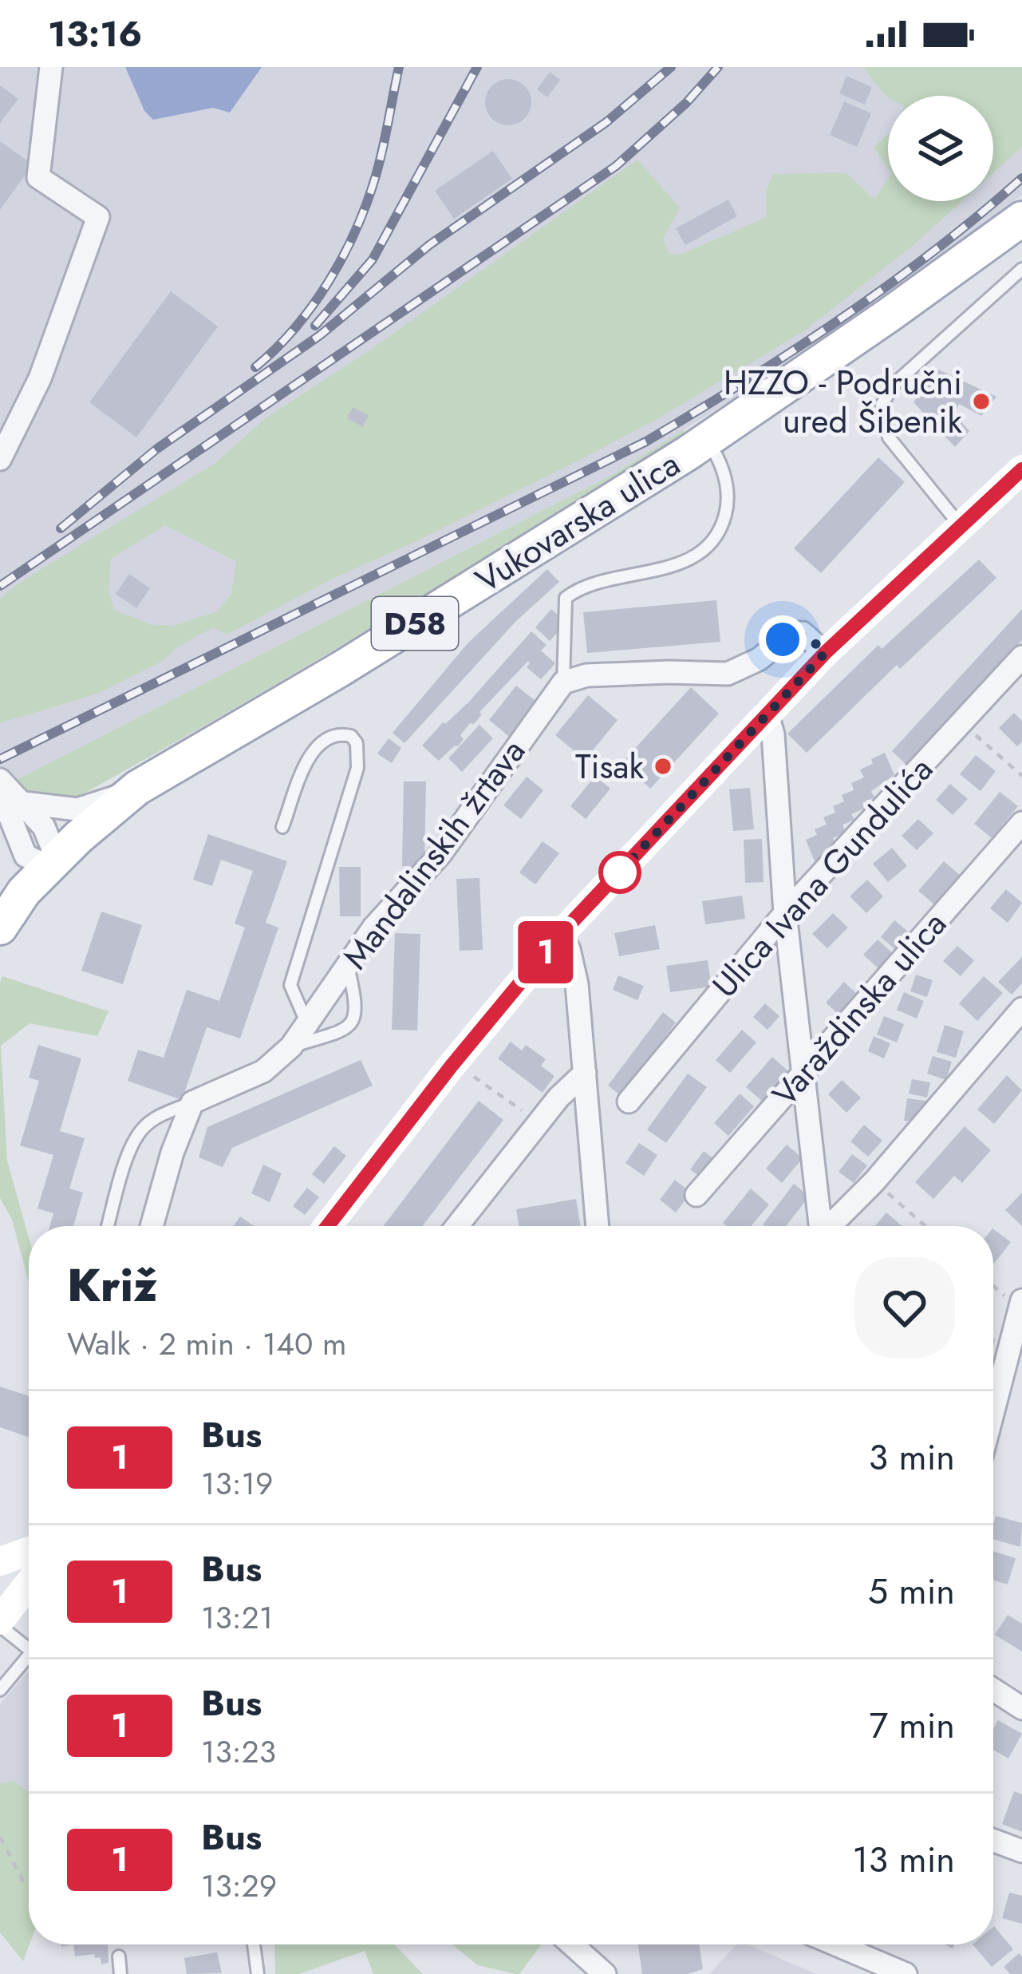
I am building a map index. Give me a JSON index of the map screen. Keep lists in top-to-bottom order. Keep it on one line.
{"streets":{"main road":["Vukovarska ulica","D58"],"street":["Mandalinskih žrtava","Ulica Ivana Gundulića","Varaždinska ulica"]},"places":["HZZO - Područni ured Šibenik","Tisak"],"lines":["bus line 1"],"page":{"status":"13:16","on_map":"1","heading":["Križ","Walk · 2 min · 140 m"],"list":[{"mark":"1","name":"Bus","note":"13:19","value":"3 min"},{"mark":"1","name":"Bus","note":"13:21","value":"5 min"},{"mark":"1","name":"Bus","note":"13:23","value":"7 min"},{"mark":"1","name":"Bus","note":"13:29","value":"13 min"}]}}
